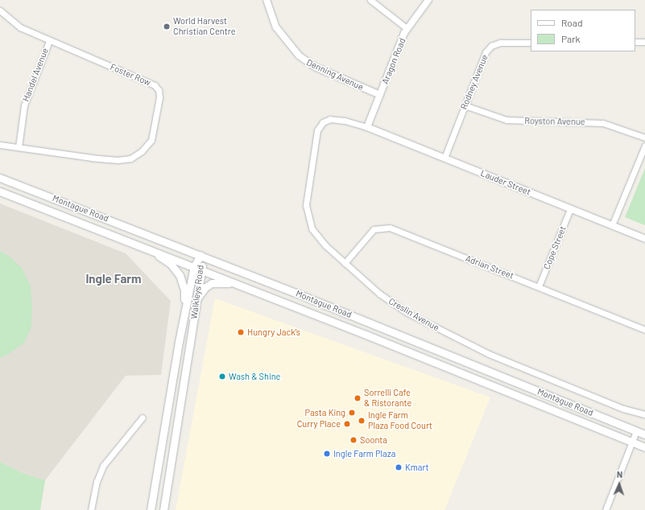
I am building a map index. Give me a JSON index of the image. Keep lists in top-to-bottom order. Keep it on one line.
{"streets":{"main road":["Montague Road","Walkleys Road"],"street":["Aragon Road","Handel Avenue","Foster Row","Denning Avenue","Rodney Avenue","Royston Avenue","Lauder Street","Cope Street","Adrian Street","Creslin Avenue"]},"crossings":[["Aragon Road","Denning Avenue"],["Aragon Road","Lauder Street"],["Aragon Road","Creslin Avenue"],["Handel Avenue","Foster Row"],["Rodney Avenue","Royston Avenue"],["Rodney Avenue","Lauder Street"],["Lauder Street","Cope Street"],["Lauder Street","Creslin Avenue"],["Montague Road","Walkleys Road"],["Cope Street","Adrian Street"],["Adrian Street","Creslin Avenue"]],"districts":["Ingle Farm"],"places":["World Harvest Christian Centre","Hungry Jack's","Wash & Shine","Sorrelli Cafe & Ristorante","Pasta King","Ingle Farm Plaza Food Court","Curry Place","Soonta","Ingle Farm Plaza","Kmart"],"legend":["Road","Park"],"north":"top"}
